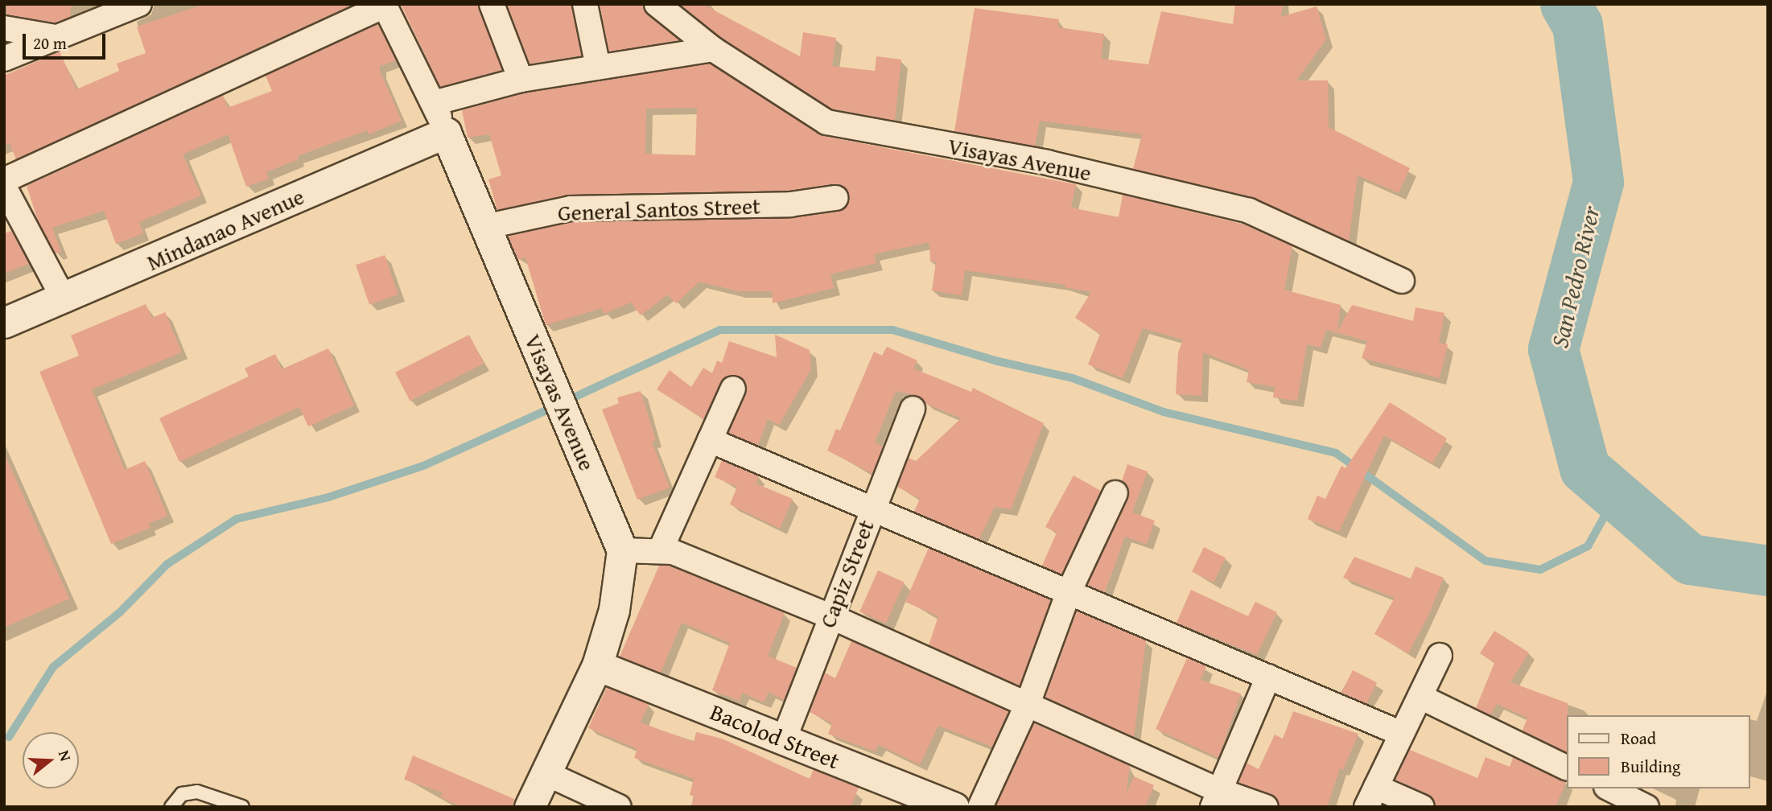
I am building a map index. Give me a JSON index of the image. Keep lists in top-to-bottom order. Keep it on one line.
{"streets":{"street":["Visayas Avenue","General Santos Street","Mindanao Avenue","Capiz Street","Bacolod Street"]},"crossings":[["Visayas Avenue","General Santos Street"],["Visayas Avenue","Mindanao Avenue"],["Capiz Street","Bacolod Street"]],"water":["San Pedro River"],"legend":["Road","Building"],"scale_bar":"20 m","north":"right"}
